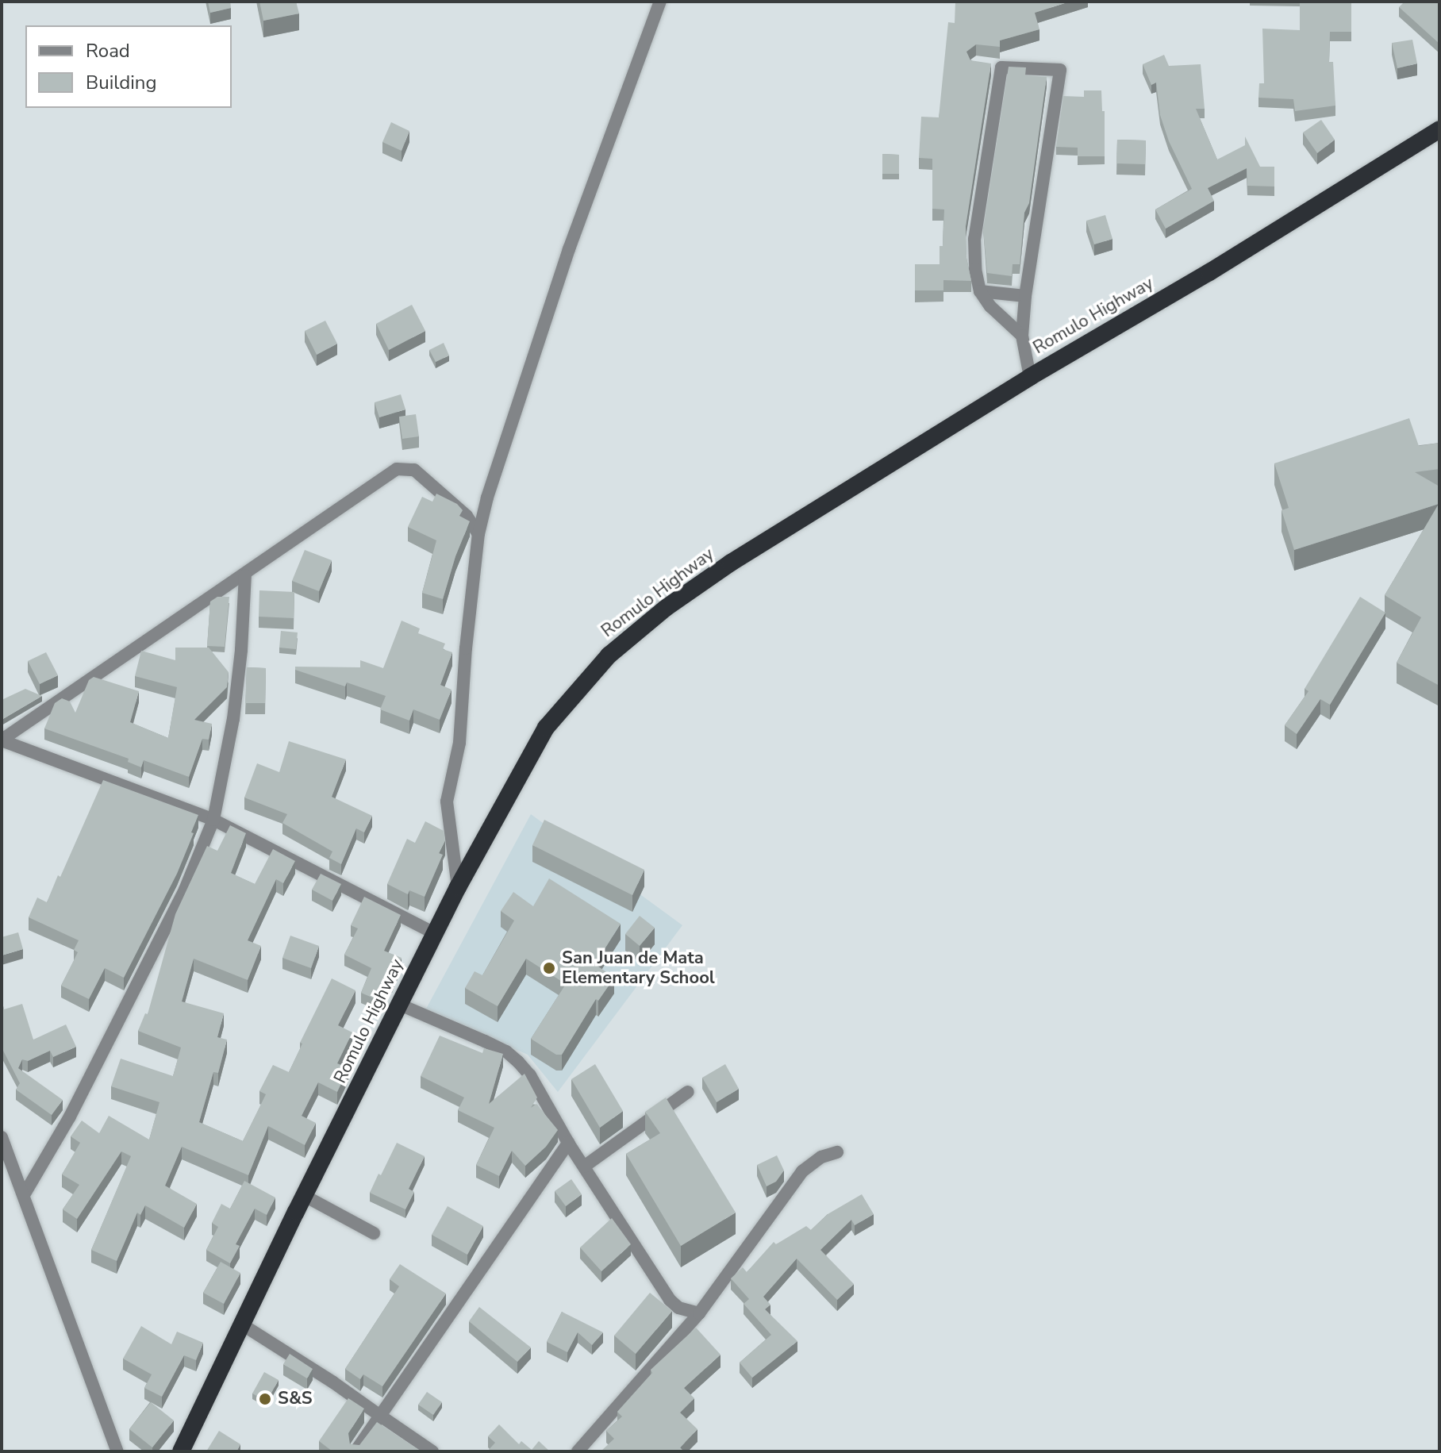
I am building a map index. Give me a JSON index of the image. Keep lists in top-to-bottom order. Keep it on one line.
{"streets":{"highway":["Romulo Highway"]},"places":["San Juan de Mata Elementary School","S&S"],"legend":["Road","Building"]}
